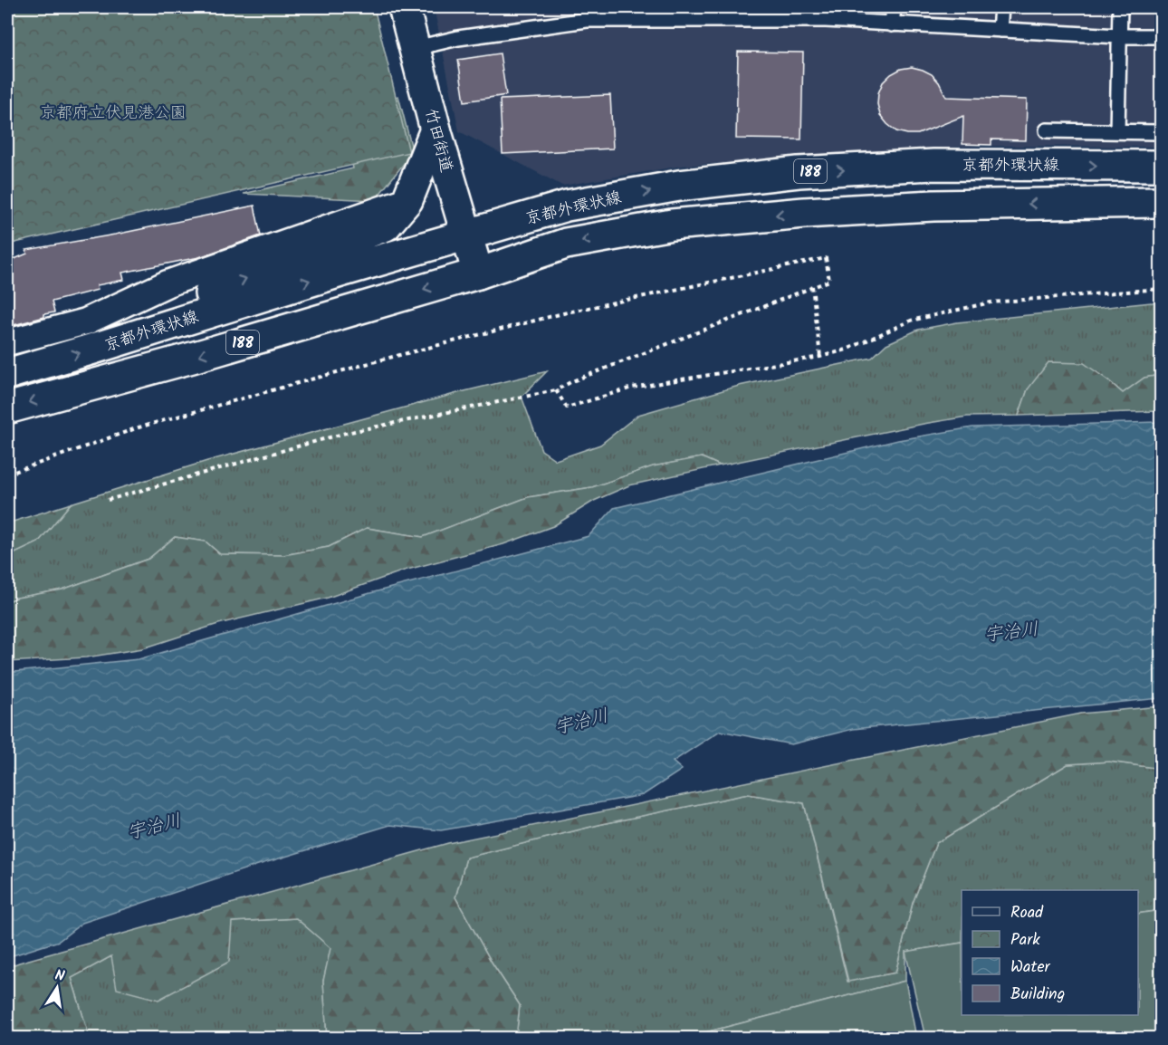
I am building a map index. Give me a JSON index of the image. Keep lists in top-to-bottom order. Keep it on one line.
{"streets":{"main road":["竹田街道","京都外環状線","188"]},"crossings":[["竹田街道","京都外環状線"]],"water":["宇治川"],"parks":["京都府立伏見港公園"],"legend":["Road","Park","Water","Building"],"north":"top"}
